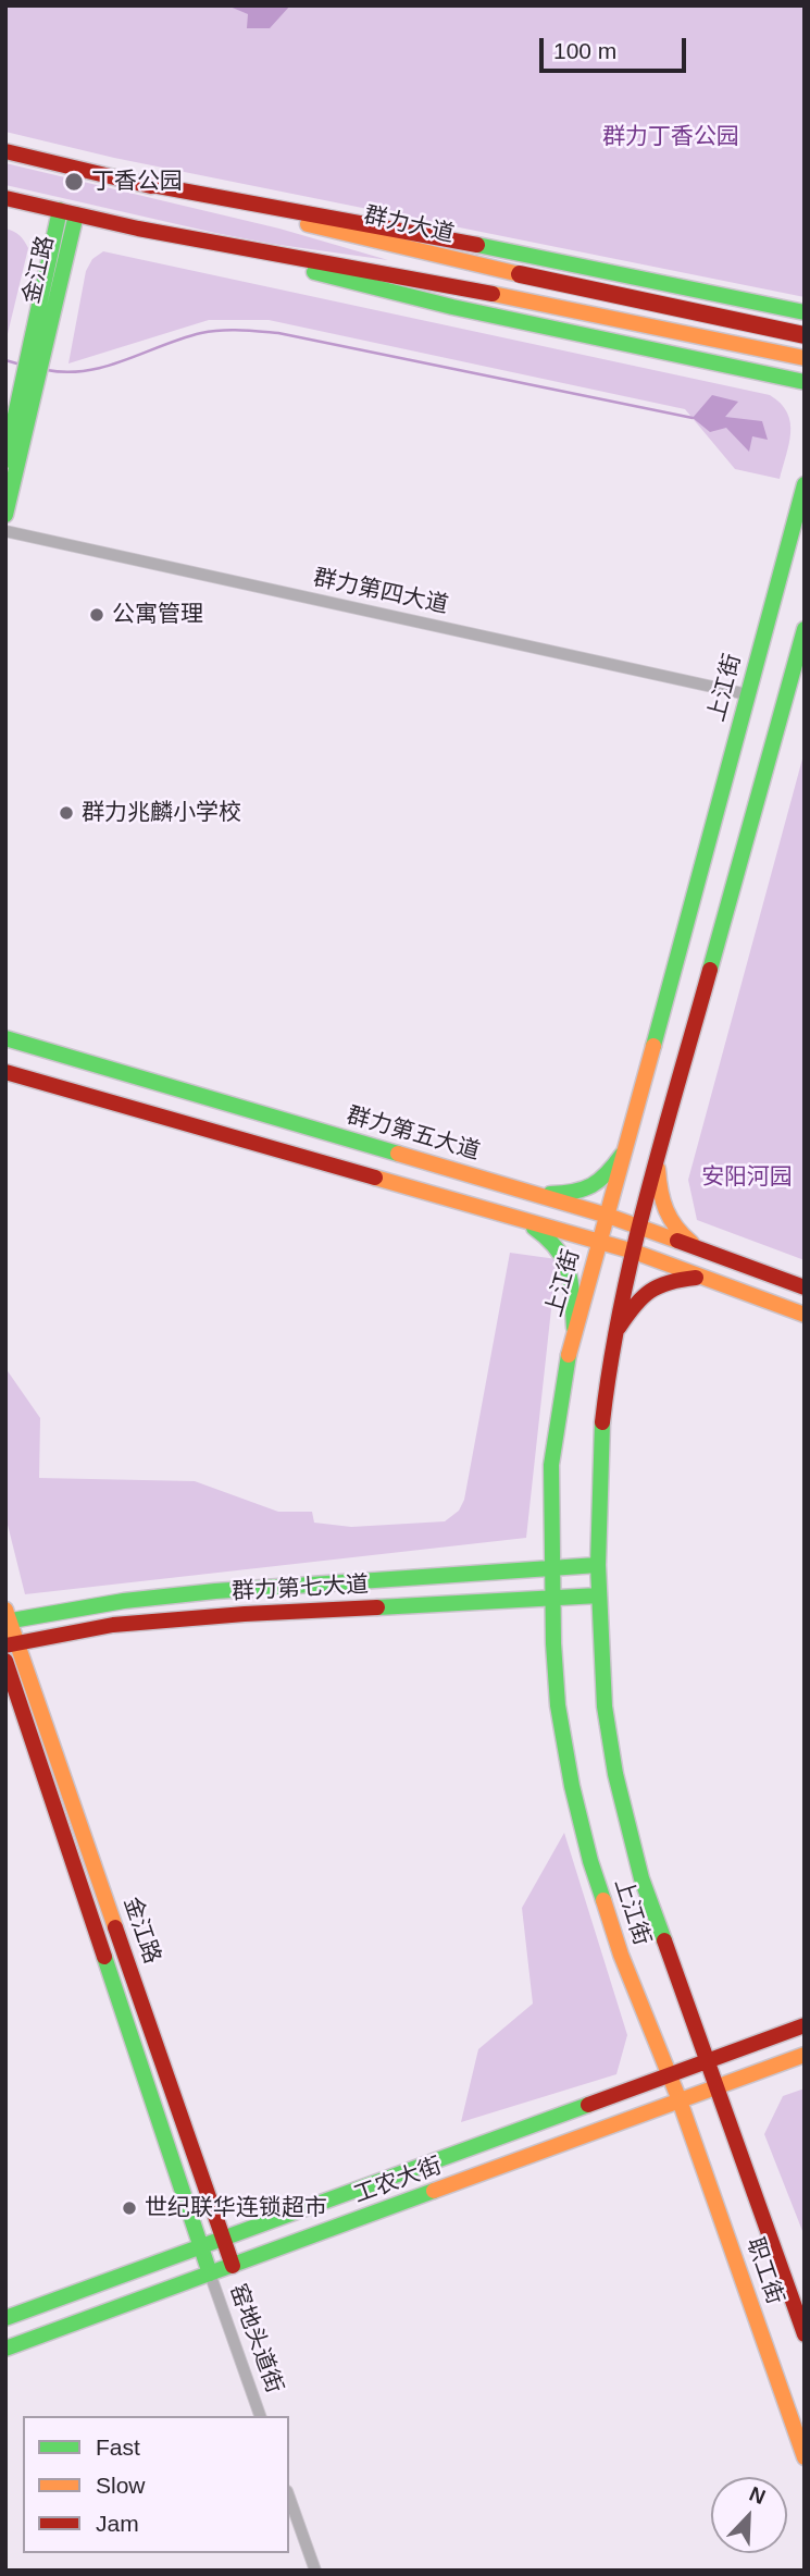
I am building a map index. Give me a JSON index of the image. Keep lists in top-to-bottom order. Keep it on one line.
{"streets":{"main road":["群力大道","金江路","上江街","群力第五大道","群力第七大道","工农大街","职工街"],"street":["群力第四大道","窑地头道街"]},"crossings":[["金江路","群力第七大道"],["金江路","工农大街"],["金江路","窑地头道街"],["群力第四大道","上江街"],["上江街","群力第五大道"],["上江街","群力第七大道"],["上江街","工农大街"],["上江街","职工街"],["工农大街","职工街"],["工农大街","窑地头道街"]],"parks":["群力丁香公园","安阳河园"],"places":["丁香公园","公寓管理","群力兆麟小学校","世纪联华连锁超市"],"legend":["Fast","Slow","Jam"],"scale_bar":"100 m","north":"top right"}
